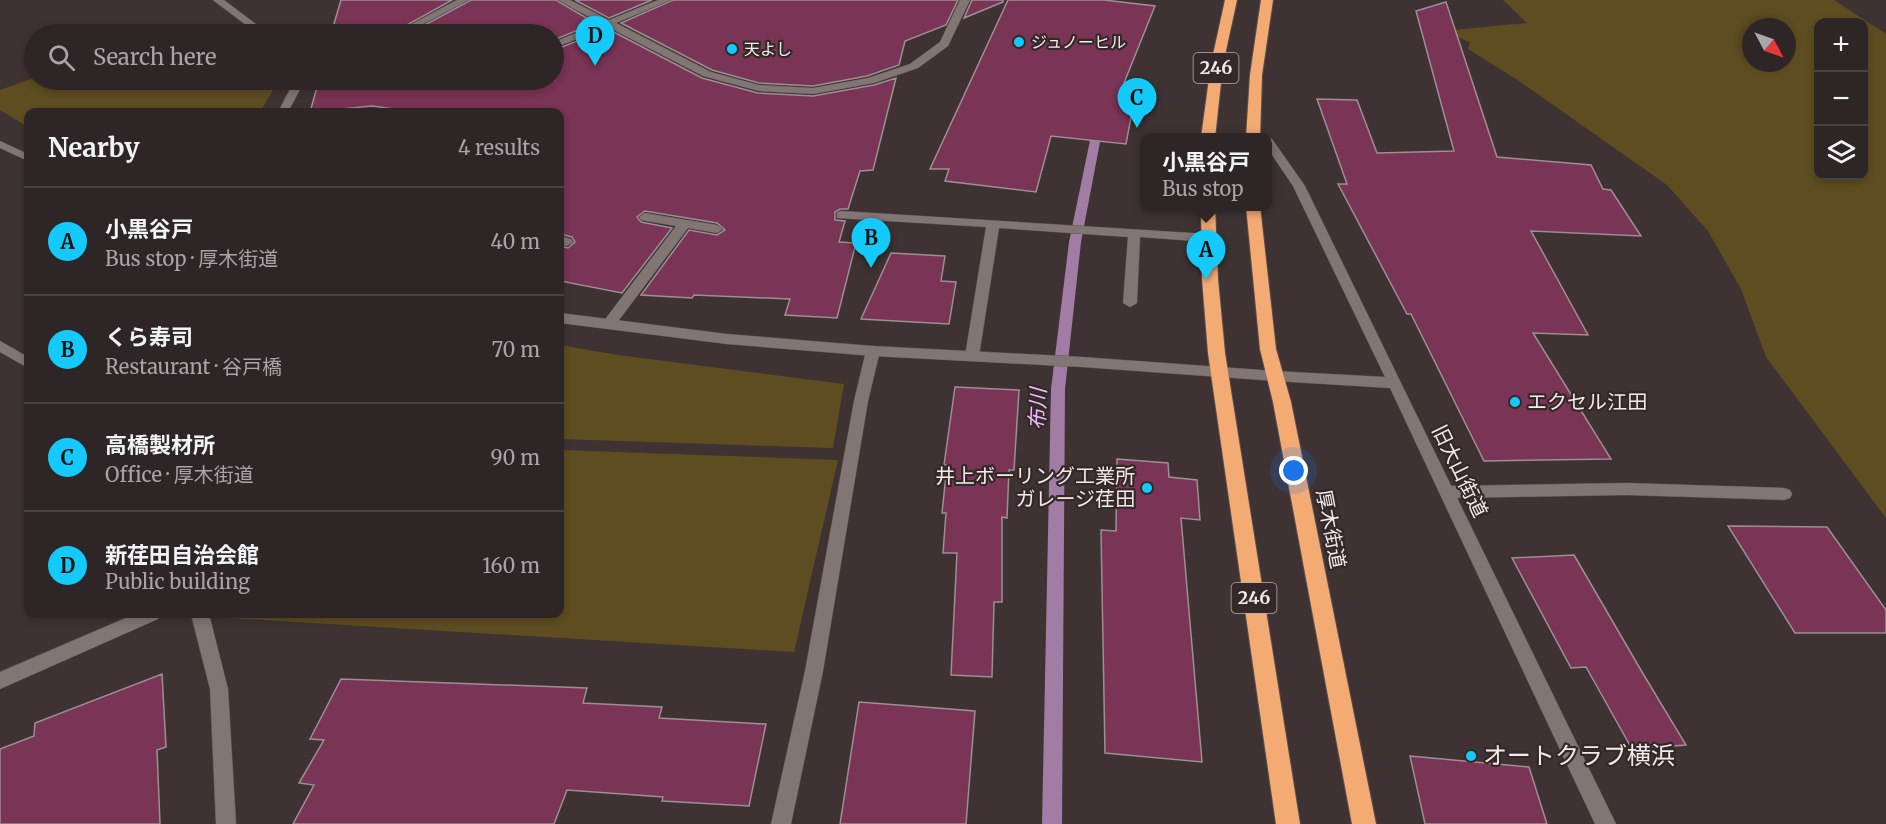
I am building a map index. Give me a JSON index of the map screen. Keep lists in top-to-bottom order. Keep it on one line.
{"streets":{"highway":["246","厚木街道"],"street":["旧大山街道"]},"crossings":[["246","旧大山街道"]],"water":["布川"],"places":["ジュノーヒル","天よし","エクセル江田","井上ボーリング工業所 ガレージ荏田","オートクラブ横浜"],"north":"bottom right","page":{"pins":["D","C","B","A"],"map_buttons":["+","−"],"search":"Search here","heading":["Nearby","4 results"],"popup":["小黒谷戸","Bus stop"],"list":[{"mark":"A","name":"小黒谷戸","note":"Bus stop · 厚木街道","value":"40 m"},{"mark":"B","name":"くら寿司","note":"Restaurant · 谷戸橋","value":"70 m"},{"mark":"C","name":"高橋製材所","note":"Office · 厚木街道","value":"90 m"},{"mark":"D","name":"新荏田自治会館","note":"Public building","value":"160 m"}]}}
